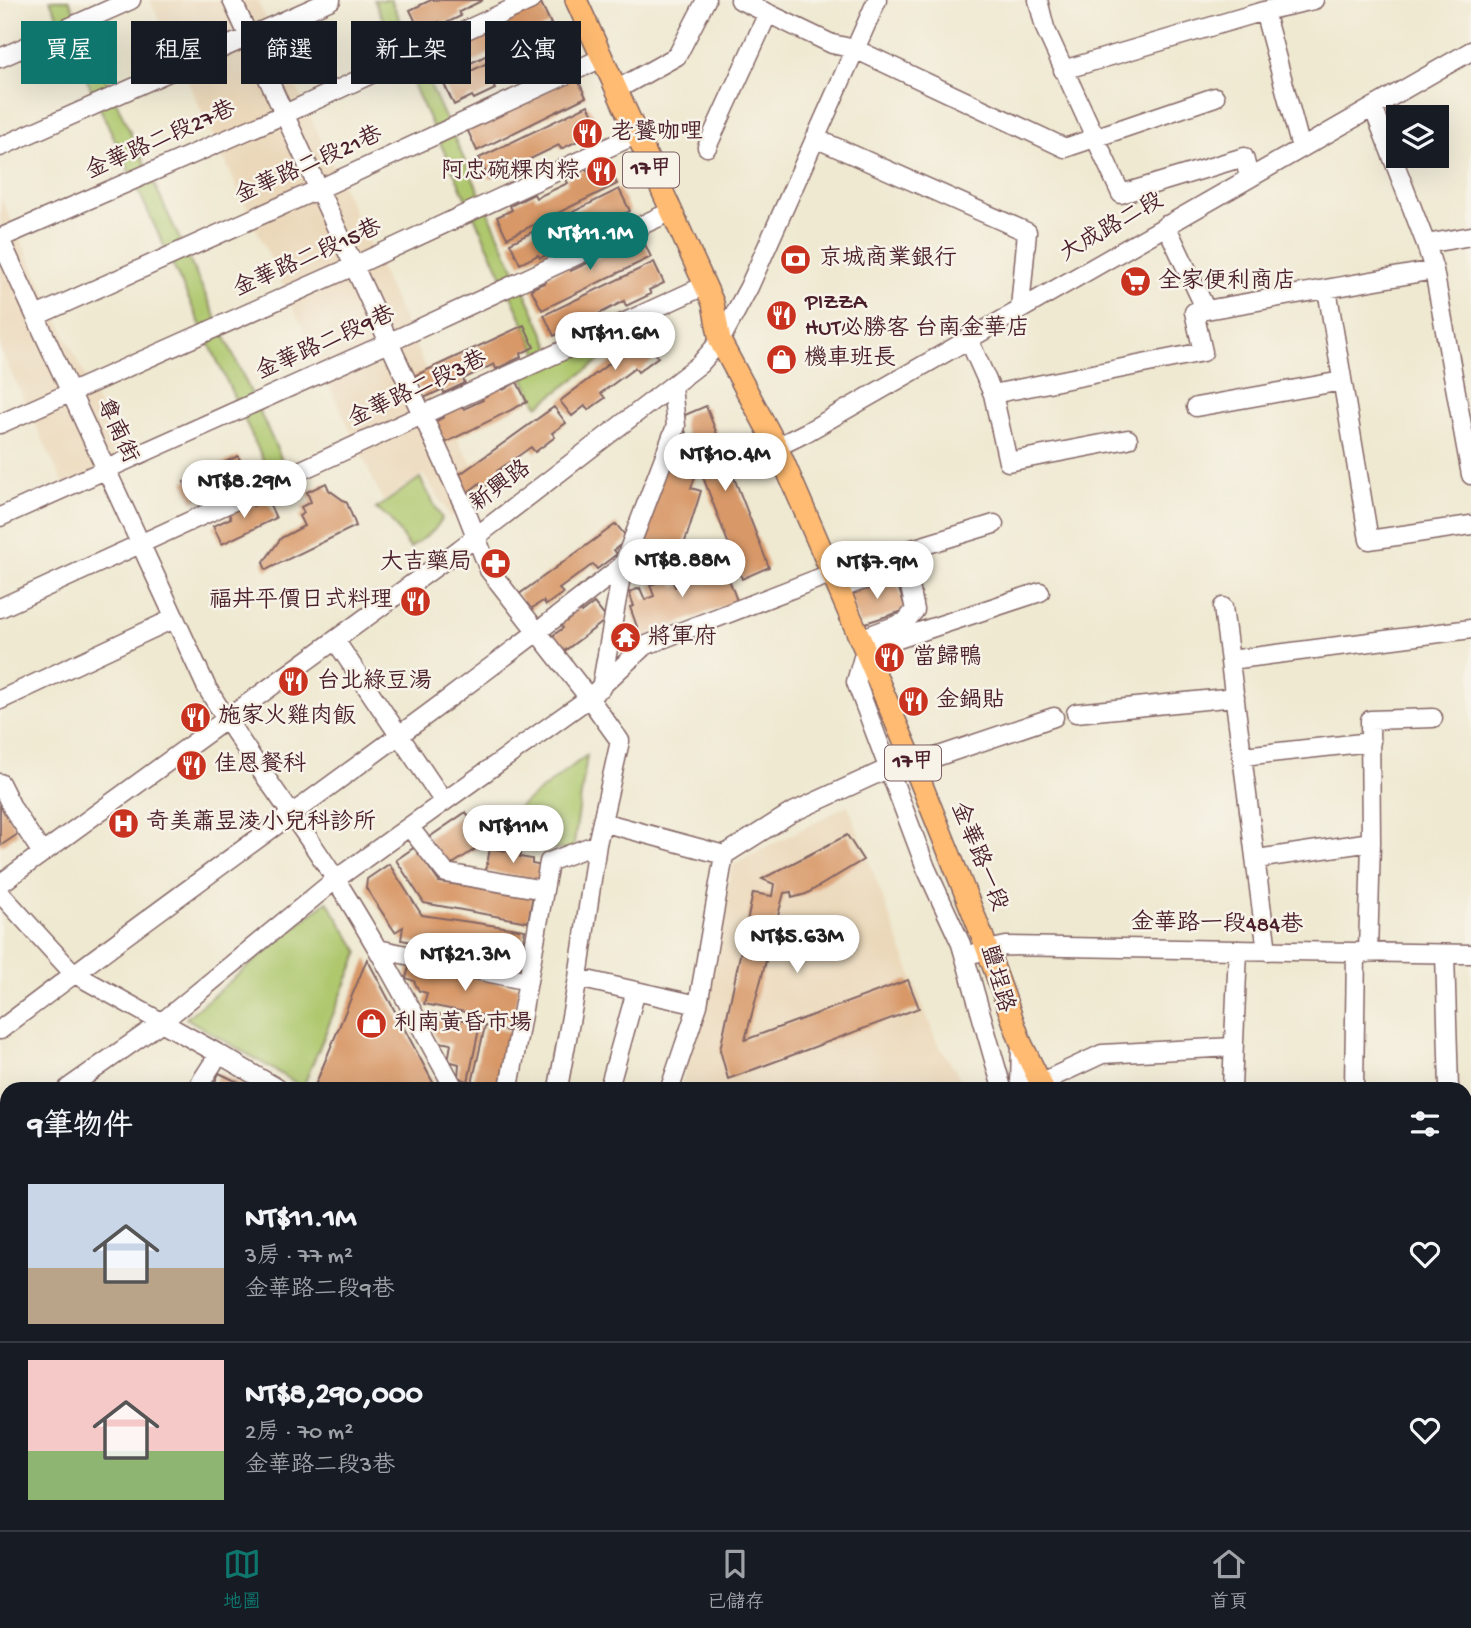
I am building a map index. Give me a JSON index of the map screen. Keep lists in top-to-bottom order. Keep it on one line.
{"streets":{"main road":["17甲","金華路一段"],"street":["金華路二段27巷","金華路二段21巷","大成路二段","金華路二段15巷","金華路二段9巷","金華路二段3巷","尊南街","新興路","金華路一段484巷","鹽埕路"]},"crossings":[["金華路二段27巷","尊南街"],["金華路二段21巷","17甲"],["金華路二段21巷","尊南街"],["17甲","金華路二段15巷"],["17甲","金華路二段9巷"],["17甲","金華路二段3巷"],["17甲","新興路"],["17甲","金華路一段"],["大成路二段","金華路一段"],["金華路二段15巷","尊南街"],["金華路二段9巷","尊南街"],["金華路二段3巷","尊南街"],["尊南街","新興路"],["新興路","金華路一段"],["金華路一段","金華路一段484巷"],["金華路一段","鹽埕路"],["金華路一段484巷","鹽埕路"]],"places":{"restaurant":["老饕咖哩","阿忠碗粿肉粽","PIZZA HUT必勝客 台南金華店","福丼平價日式料理","當歸鴨","台北綠豆湯","金鍋貼","施家火雞肉飯","佳恩餐科"],"bank":["京城商業銀行"],"supermarket":["全家便利商店"],"shop":["機車班長","利南黃昏市場"],"pharmacy":["大吉藥局"],"temple":["將軍府"],"hospital":["奇美蕭昱淩小兒科診所"]},"page":{"chip":["買屋","租屋","篩選","新上架","公寓"],"price":["NT$11.1M","NT$11.6M","NT$10.4M","NT$8.29M","NT$8.88M","NT$7.9M","NT$11M","NT$5.63M","NT$21.3M"],"heading":"9筆物件","list":[{"name":"NT$11.1M","note":"3房 · 77 m² · 金華路二段9巷"},{"name":"NT$8,290,000","note":"2房 · 70 m² · 金華路二段3巷"}],"tabs":["地圖","已儲存","首頁"]}}
